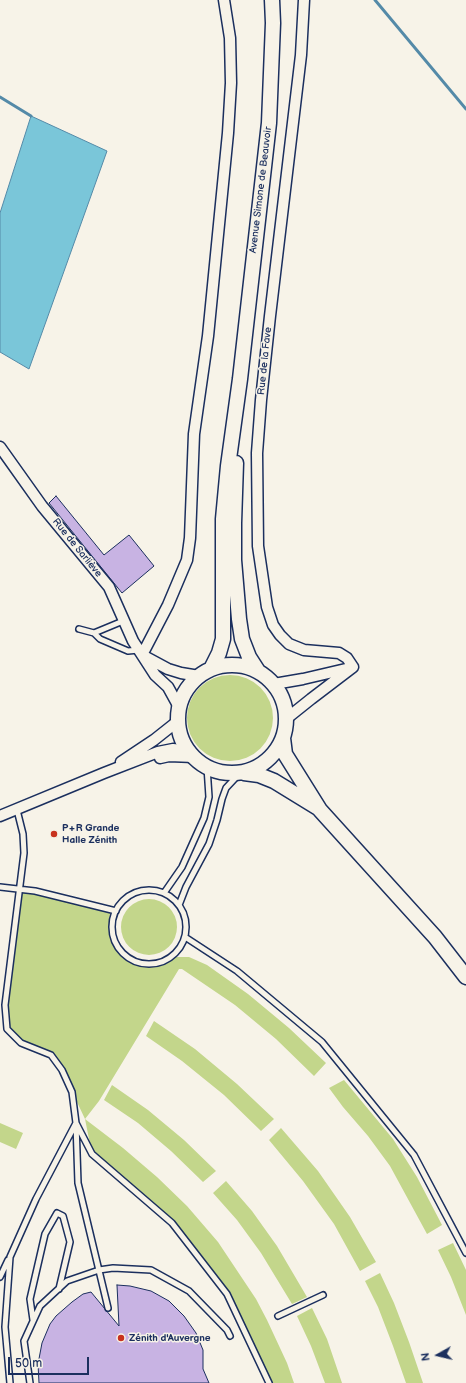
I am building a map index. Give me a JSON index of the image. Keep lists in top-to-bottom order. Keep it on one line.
{"streets":{"main road":["Avenue Simone de Beauvoir"],"street":["Rue de la Fave","Rue de Sarliève"]},"places":["P+R Grande Halle Zénith","Zénith d'Auvergne"],"scale_bar":"50 m","north":"left"}
